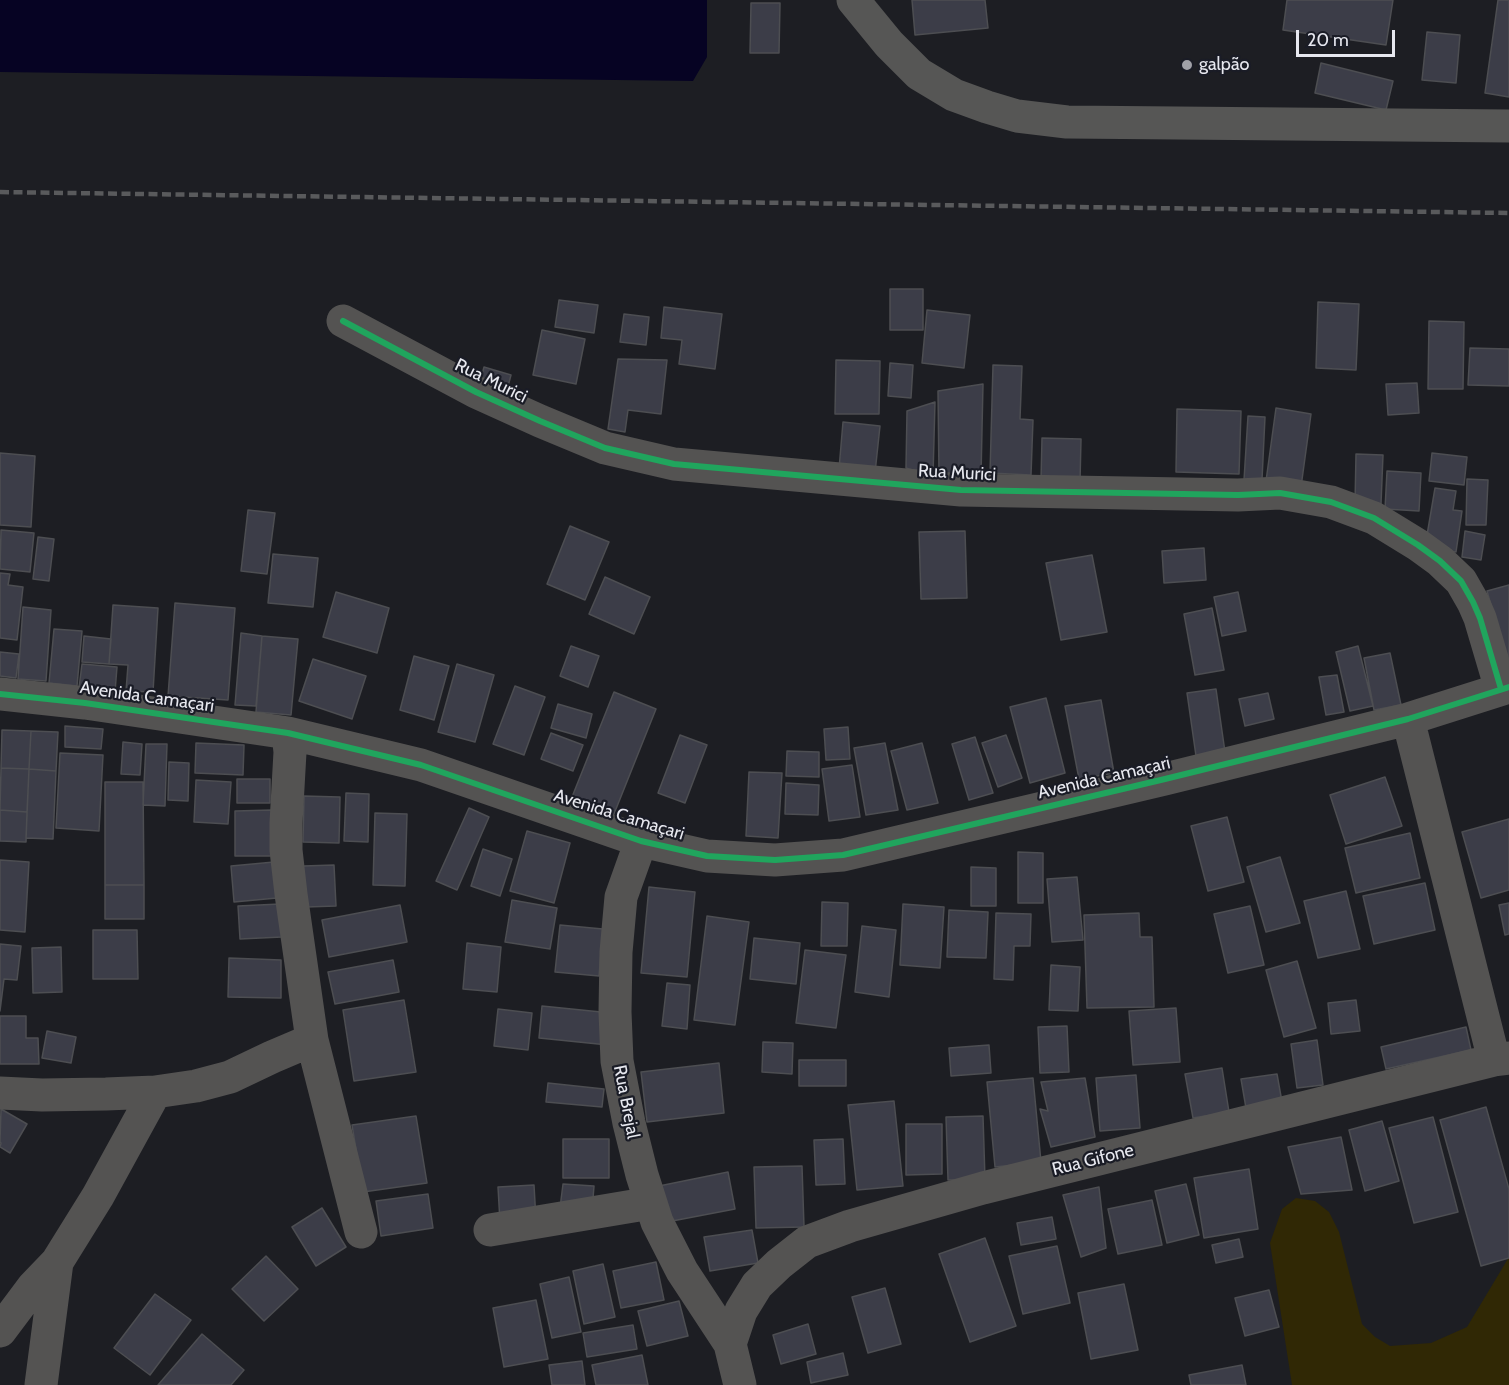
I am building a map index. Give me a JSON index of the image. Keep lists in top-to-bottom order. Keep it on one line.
{"streets":{"street":["Rua Murici","Avenida Camaçari","Rua Brejal","Rua Gifone"]},"crossings":[["Rua Murici","Avenida Camaçari"],["Avenida Camaçari","Rua Brejal"],["Rua Brejal","Rua Gifone"]],"places":["galpão"],"scale_bar":"20 m"}
